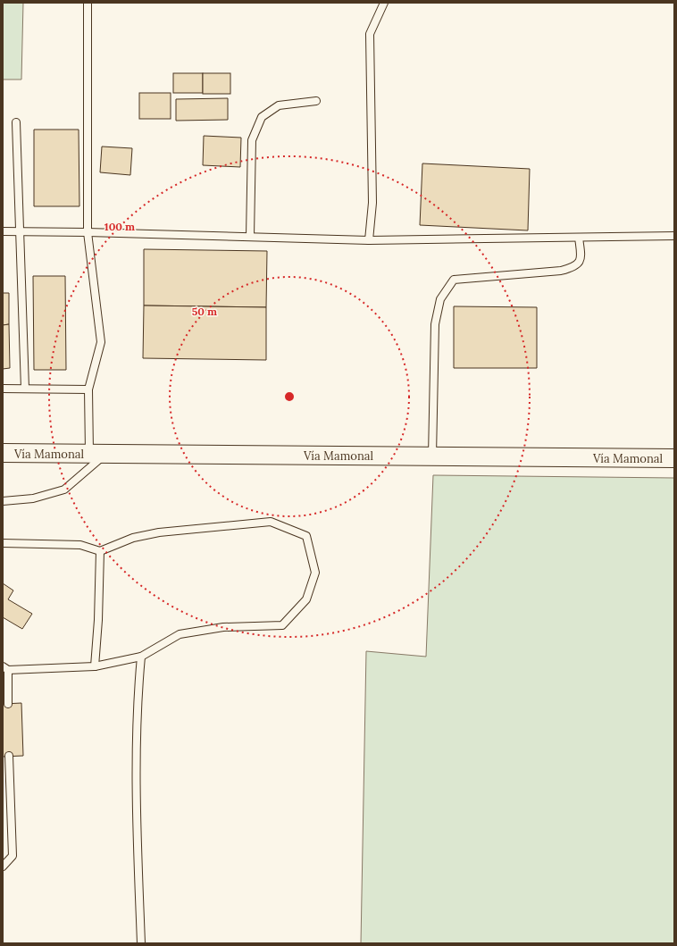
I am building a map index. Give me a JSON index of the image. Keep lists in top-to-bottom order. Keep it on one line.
{"streets":{"street":["Vía Mamonal"]},"rings":["100 m","50 m"]}
